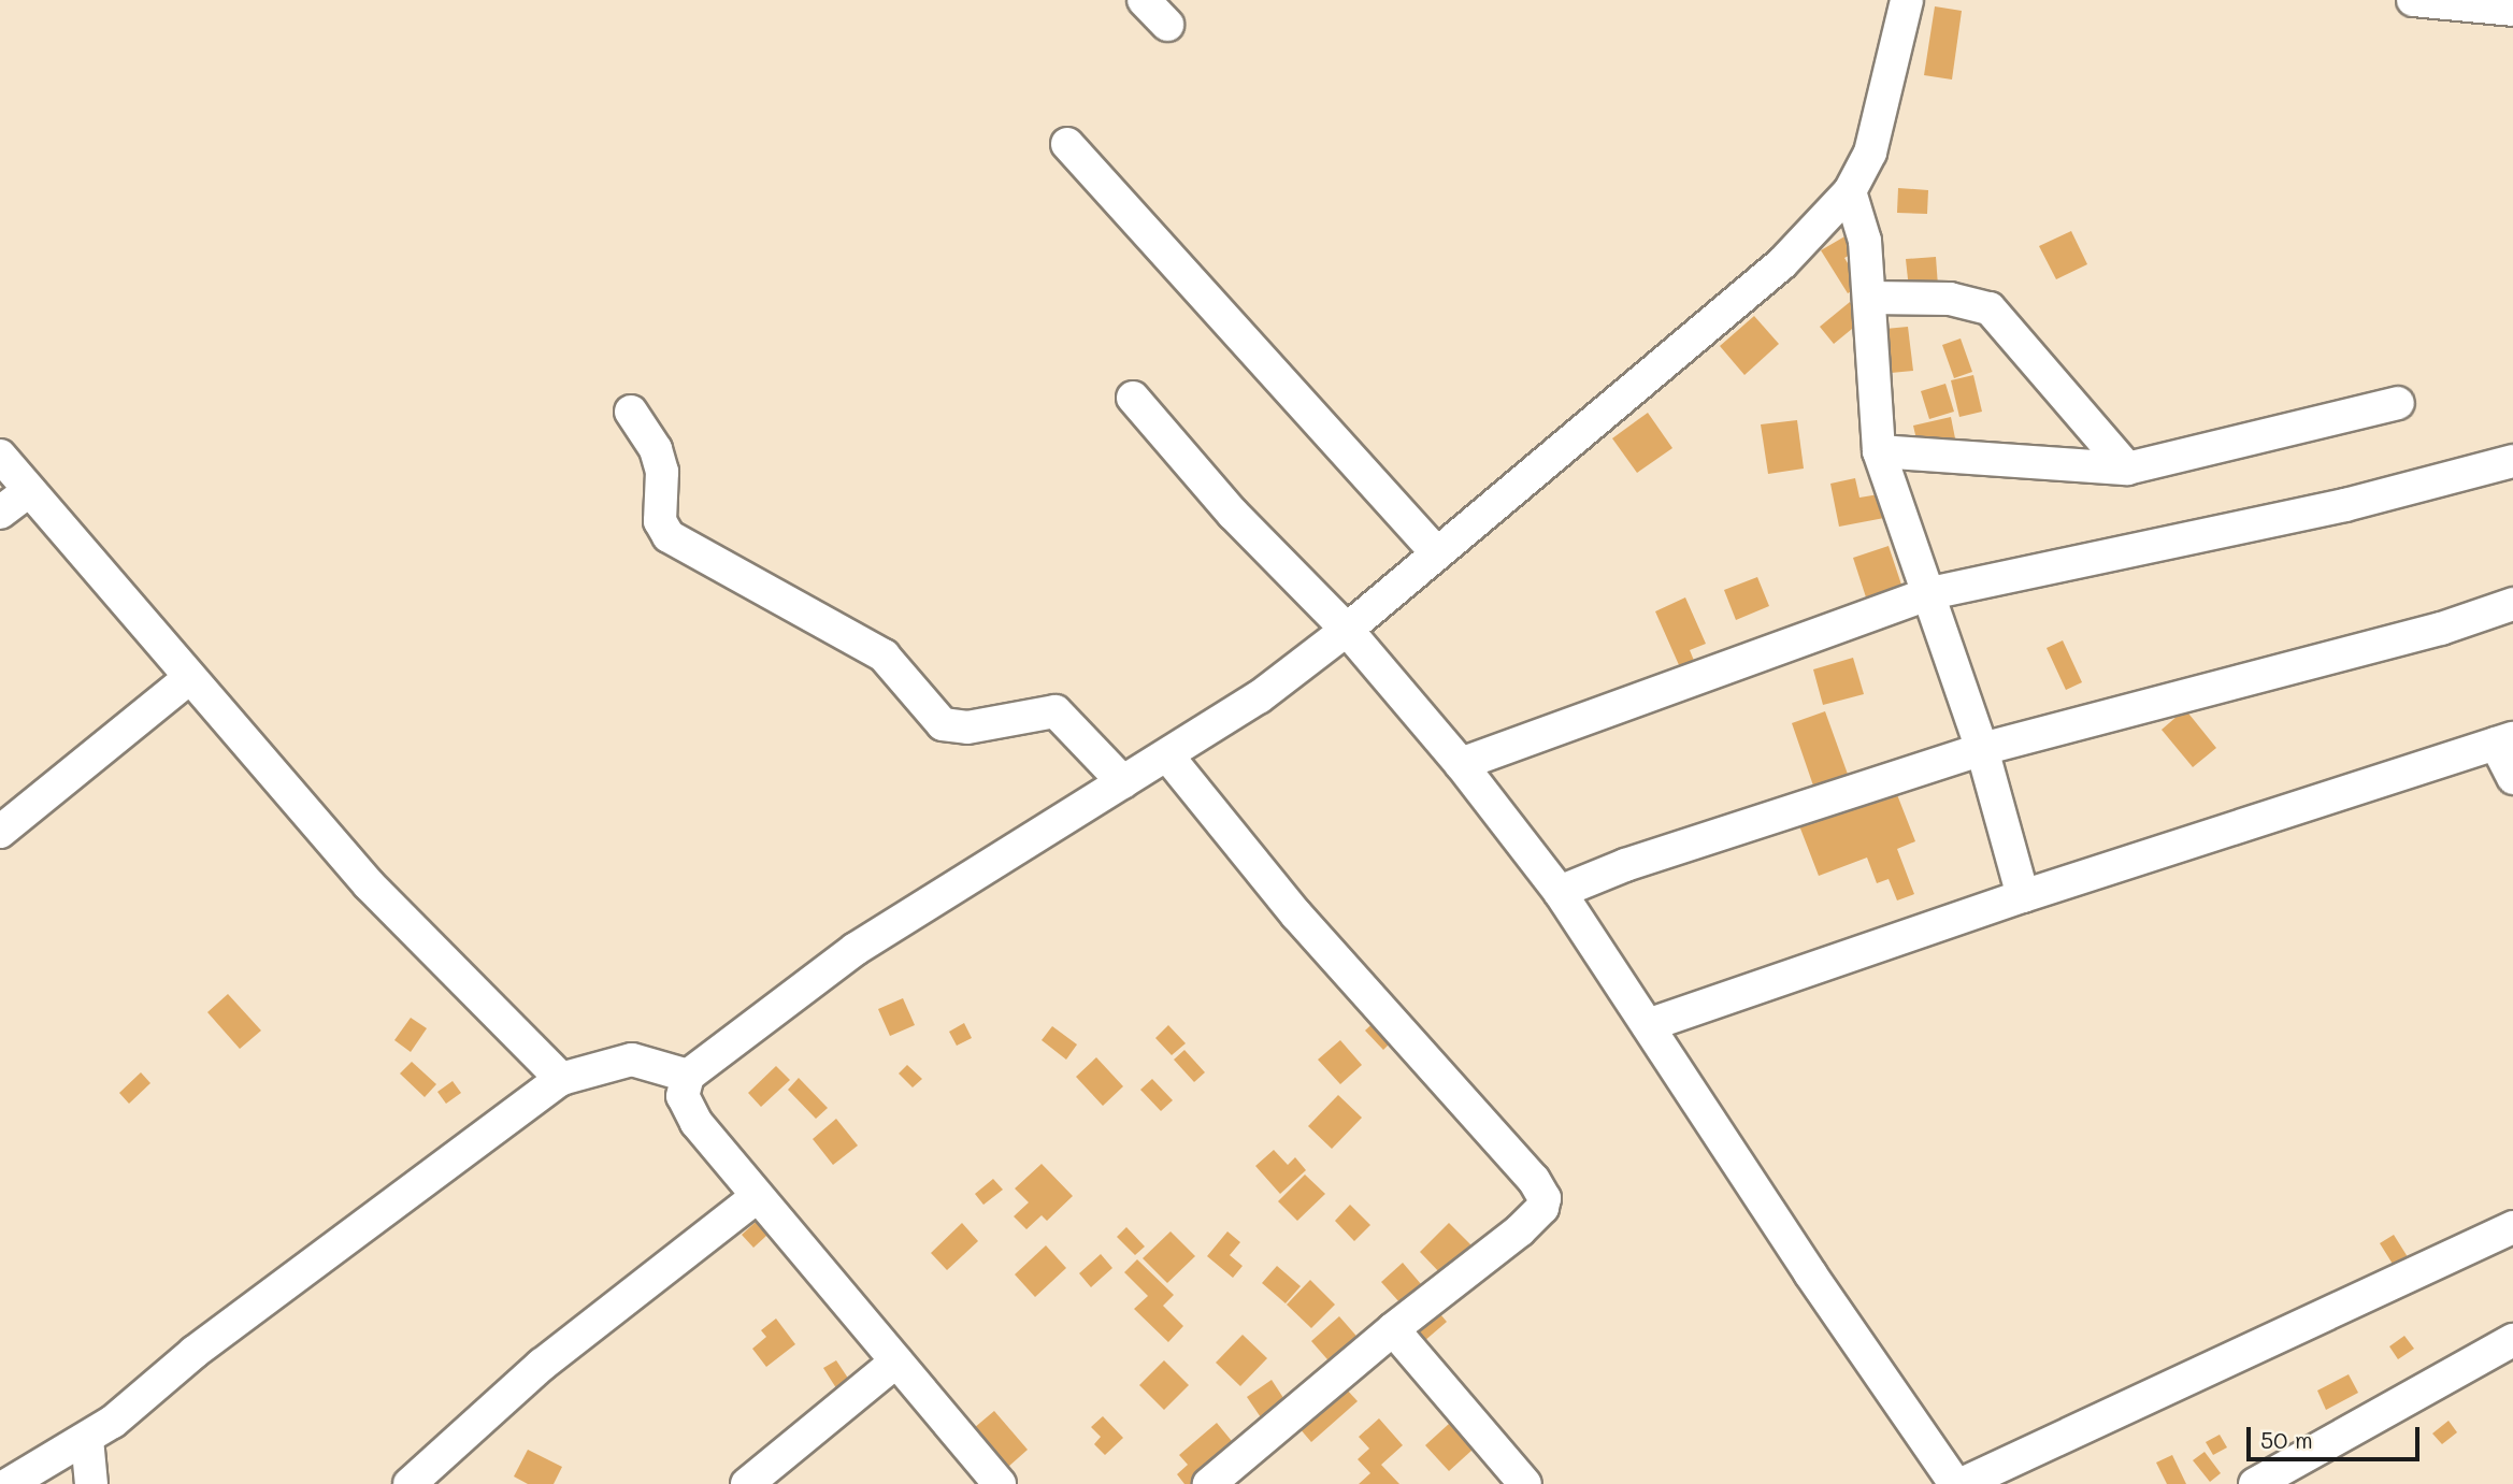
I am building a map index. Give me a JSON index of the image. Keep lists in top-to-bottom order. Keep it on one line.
{"scale_bar":"50 m"}
